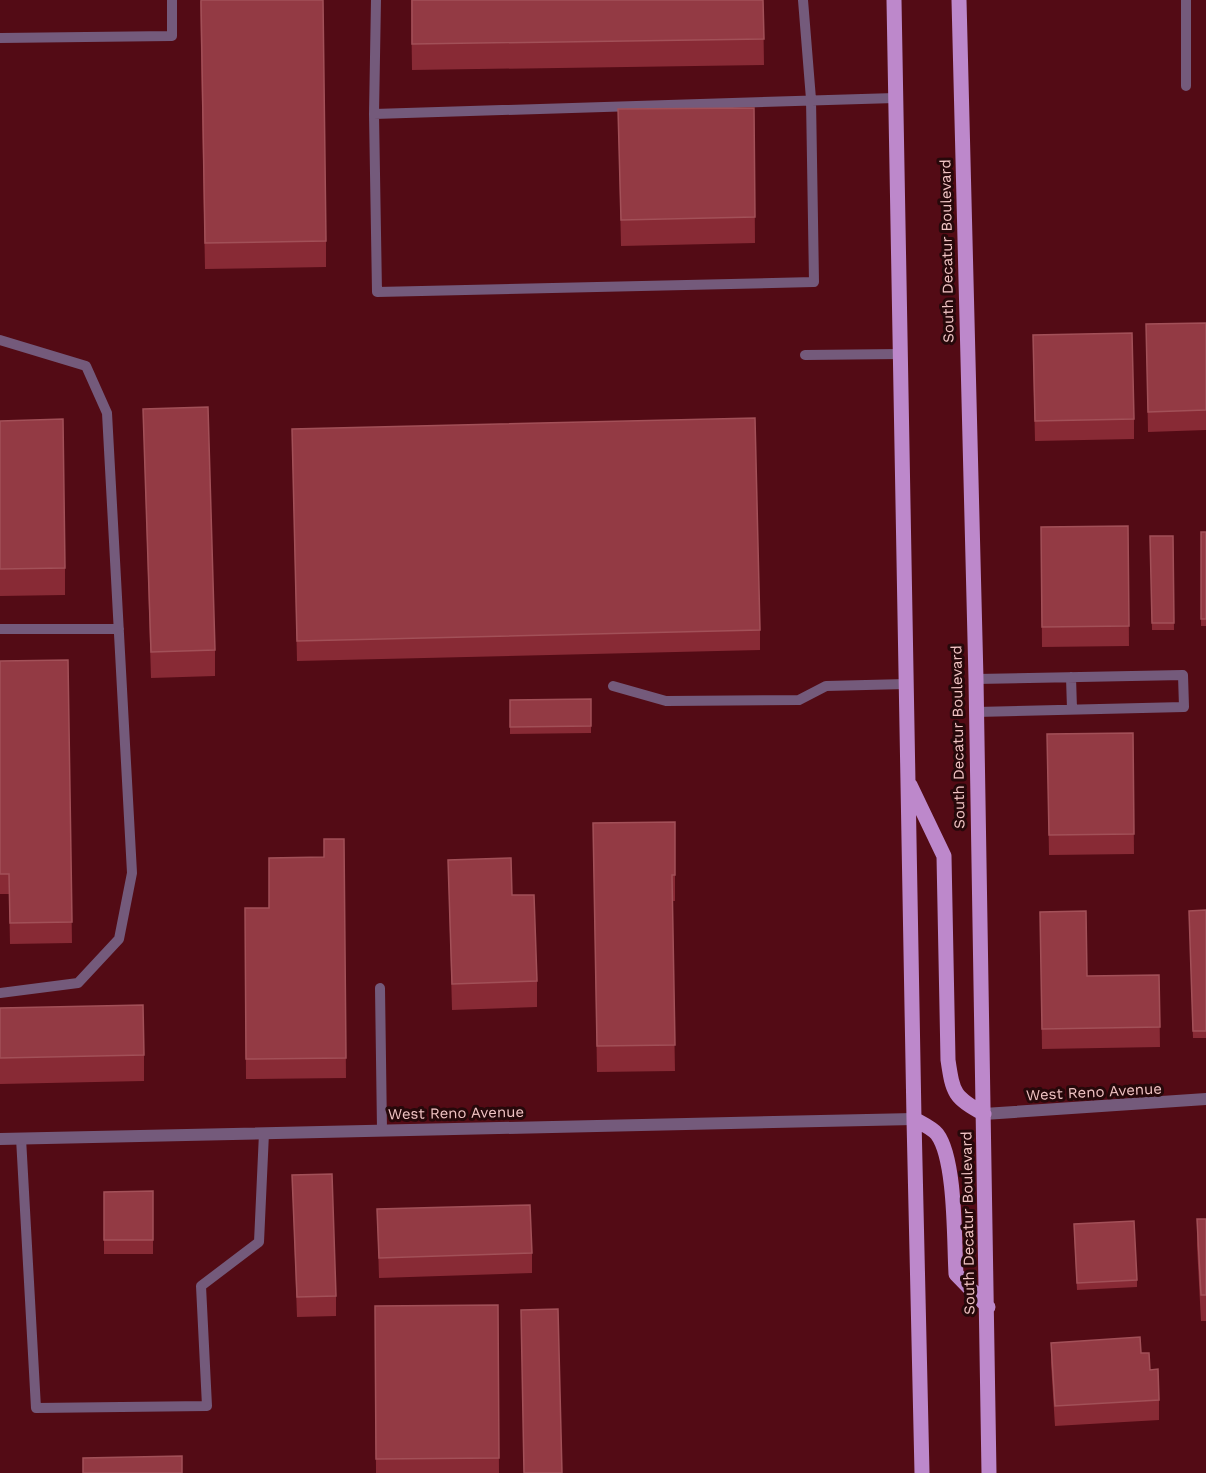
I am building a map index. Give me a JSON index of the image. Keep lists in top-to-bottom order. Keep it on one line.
{"streets":{"main road":["South Decatur Boulevard"],"street":["West Reno Avenue"]},"crossings":[["South Decatur Boulevard","West Reno Avenue"]]}
